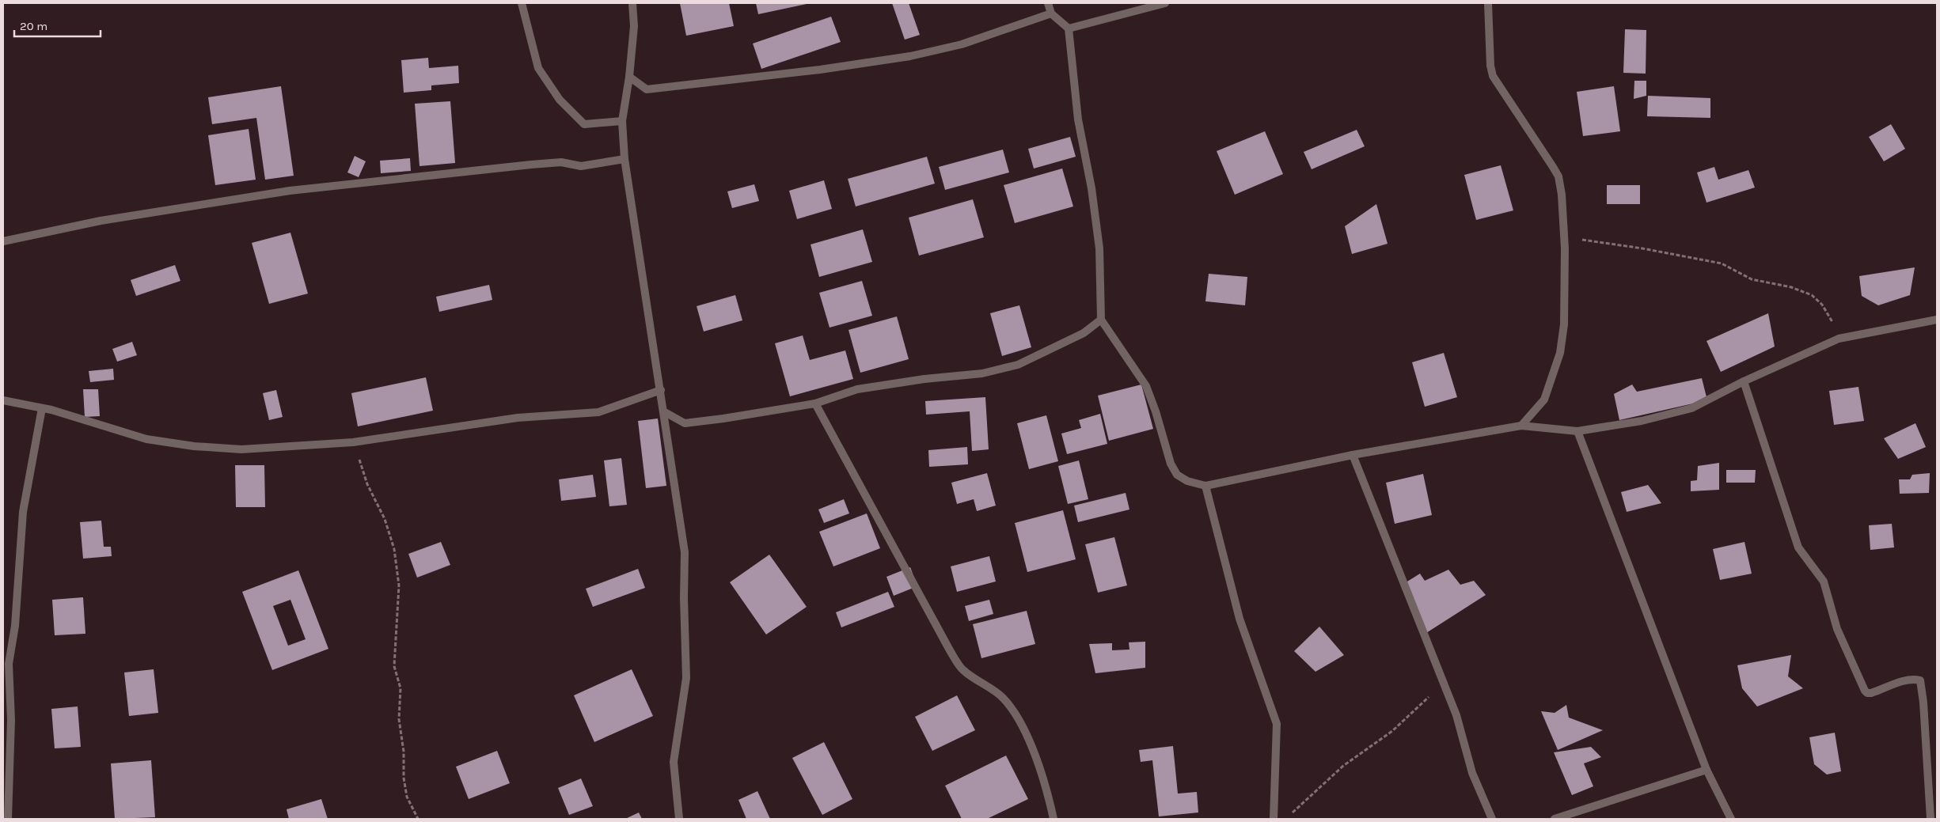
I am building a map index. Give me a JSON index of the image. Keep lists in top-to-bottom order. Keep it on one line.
{"scale_bar":"20 m"}
